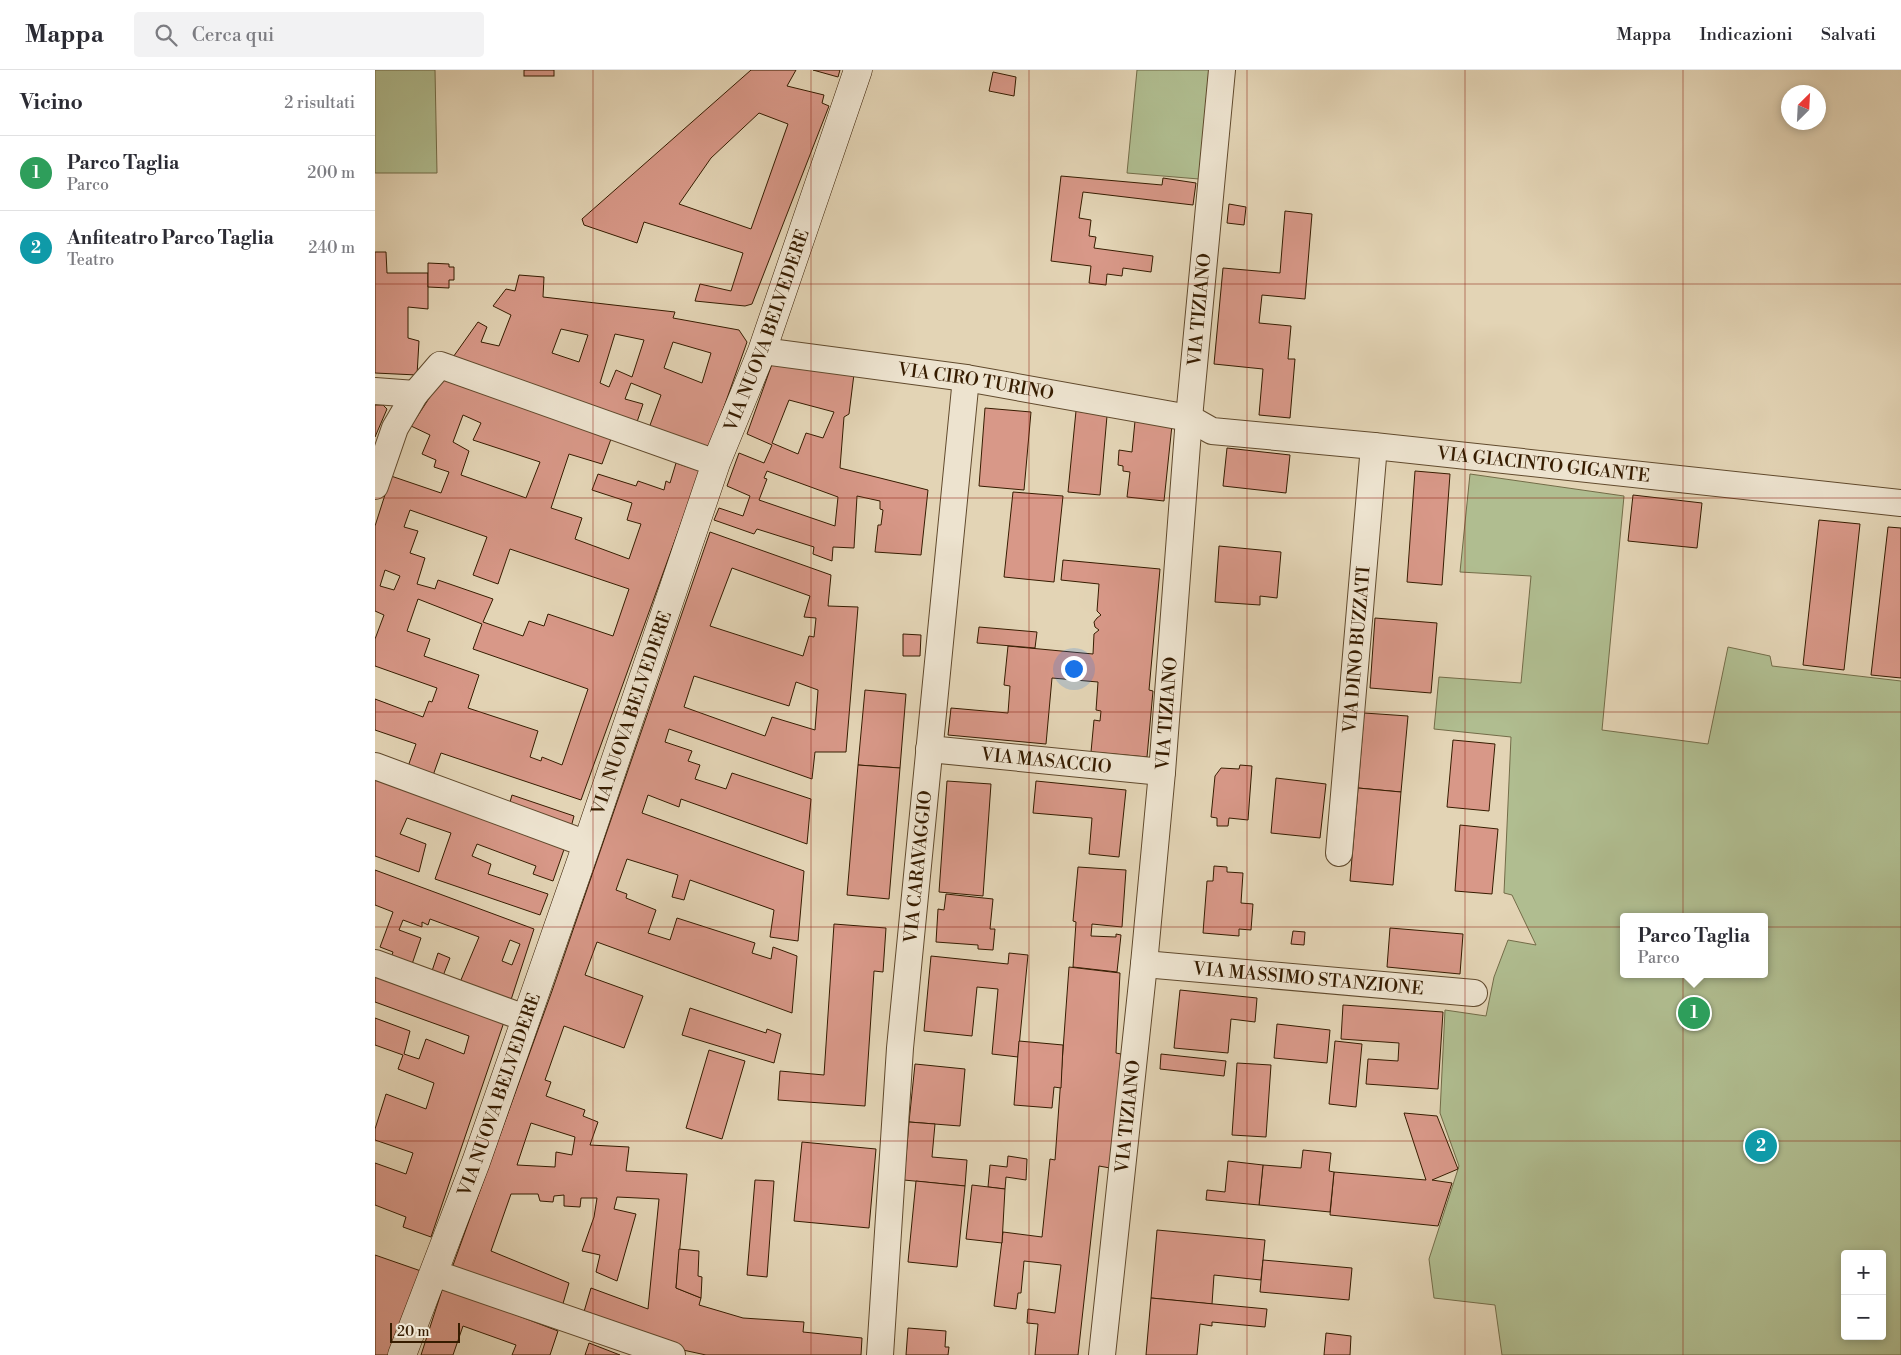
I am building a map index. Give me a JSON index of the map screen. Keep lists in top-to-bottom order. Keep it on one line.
{"streets":{"street":["VIA TIZIANO","VIA NUOVA BELVEDERE","VIA CIRO TURINO","VIA GIACINTO GIGANTE","VIA DINO BUZZATI","VIA MASACCIO","VIA CARAVAGGIO","VIA MASSIMO STANZIONE"]},"crossings":[["VIA TIZIANO","VIA CIRO TURINO"],["VIA TIZIANO","VIA GIACINTO GIGANTE"],["VIA TIZIANO","VIA MASACCIO"],["VIA TIZIANO","VIA MASSIMO STANZIONE"],["VIA NUOVA BELVEDERE","VIA CIRO TURINO"],["VIA CIRO TURINO","VIA GIACINTO GIGANTE"],["VIA CIRO TURINO","VIA CARAVAGGIO"],["VIA GIACINTO GIGANTE","VIA DINO BUZZATI"],["VIA MASACCIO","VIA CARAVAGGIO"]],"scale_bar":"20 m","north":"top right","page":{"header":"Mappa","search":"Cerca qui","nav":["Mappa","Indicazioni","Salvati"],"heading":["Vicino","2 risultati"],"list":[{"mark":"1","name":"Parco Taglia","note":"Parco","value":"200 m"},{"mark":"2","name":"Anfiteatro Parco Taglia","note":"Teatro","value":"240 m"}],"popup":["Parco Taglia","Parco"],"pins":["1","2"],"map_buttons":["+","−"],"scale":"20 m"}}
